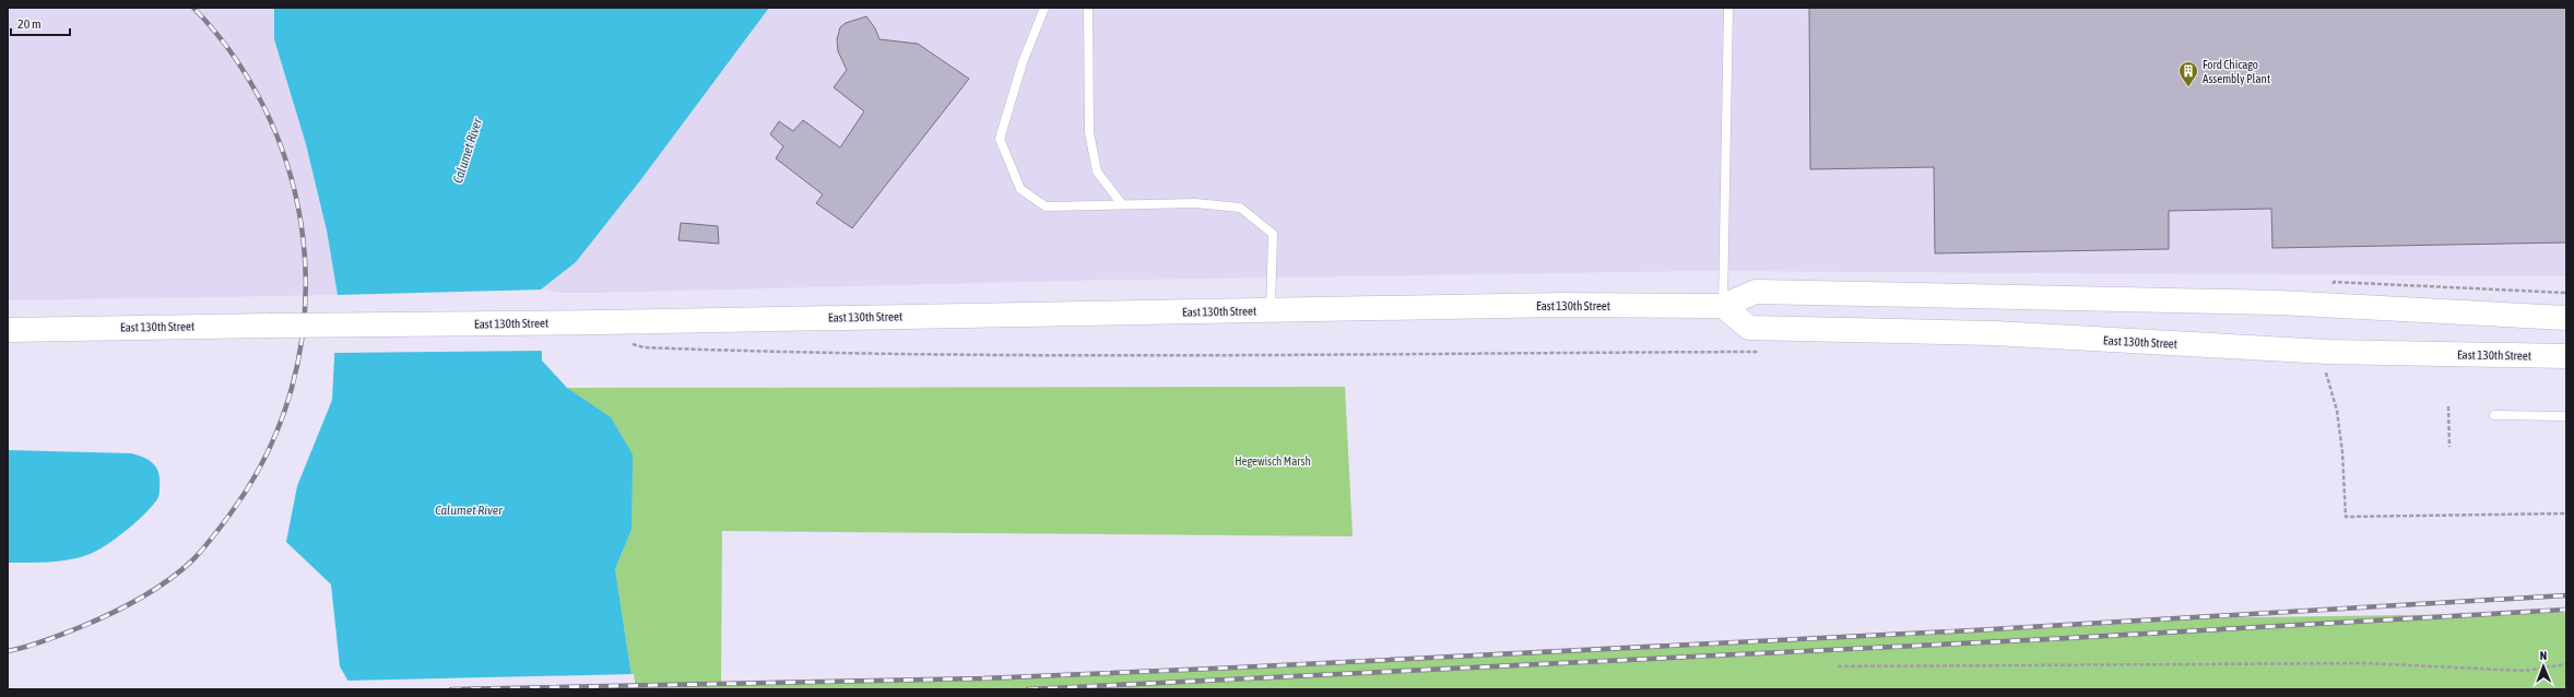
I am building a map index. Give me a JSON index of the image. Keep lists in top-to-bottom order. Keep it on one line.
{"streets":{"main road":["East 130th Street"]},"water":["Calumet River"],"parks":["Hegewisch Marsh"],"places":{"building":["Ford Chicago Assembly Plant"]},"scale_bar":"20 m","north":"top"}
